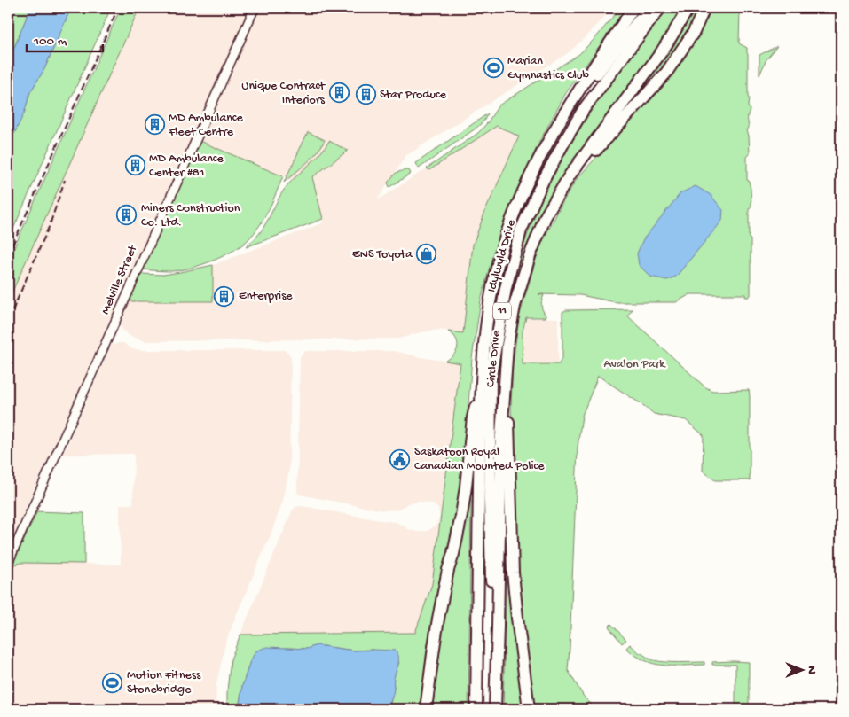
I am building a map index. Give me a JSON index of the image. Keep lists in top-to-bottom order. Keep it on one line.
{"streets":{"highway":["Idylwyld Drive","11","Circle Drive"],"street":["Melville Street"]},"crossings":[["Idylwyld Drive","Circle Drive"],["11","Circle Drive"]],"parks":["Avalon Park"],"places":{"sports":["Marian Gymnastics Club","Motion Fitness Stonebridge"],"building":["Unique Contract Interiors","Star Produce","MD Ambulance Fleet Centre","MD Ambulance Center #81","Miners Construction Co. Ltd.","Enterprise"],"shop":["ENS Toyota"],"public building":["Saskatoon Royal Canadian Mounted Police"]},"scale_bar":"100 m","north":"right"}
